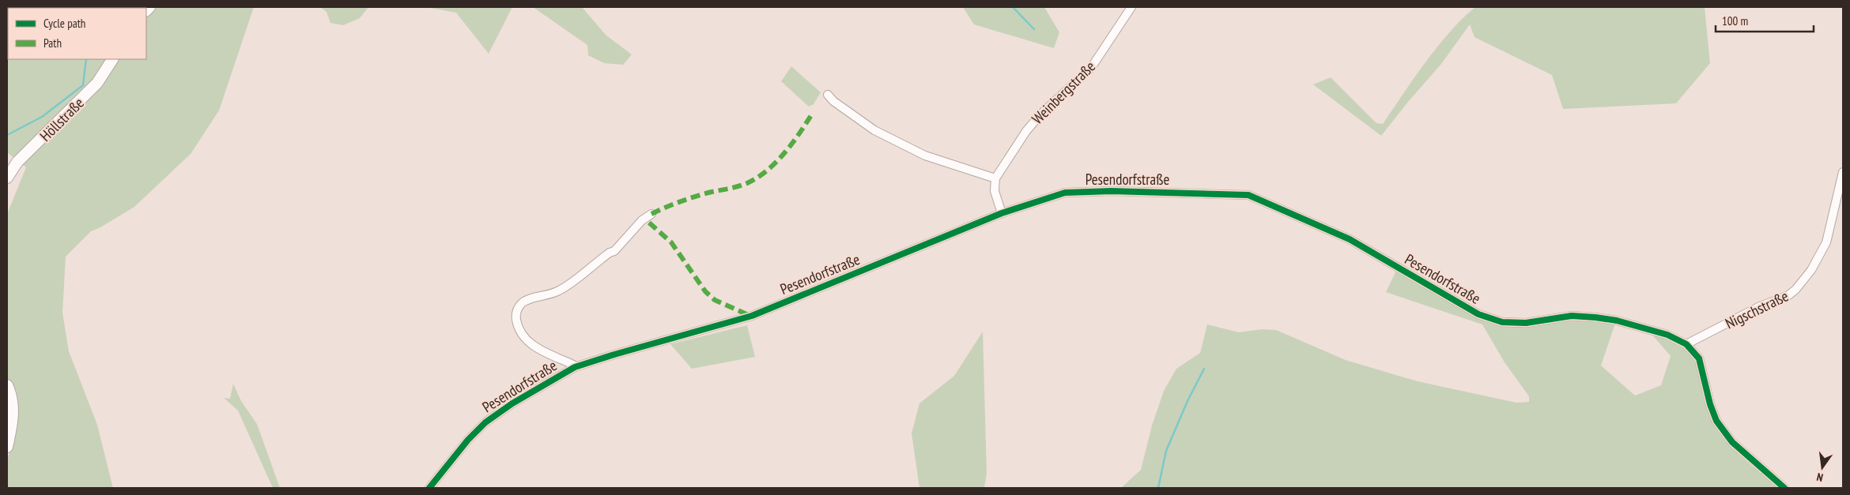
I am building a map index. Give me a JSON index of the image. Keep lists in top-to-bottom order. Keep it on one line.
{"streets":{"street":["Weinbergstraße","Höllstraße","Pesendorfstraße","Nigschstraße"]},"crossings":[["Pesendorfstraße","Nigschstraße"]],"legend":["Cycle path","Path"],"scale_bar":"100 m","north":"bottom"}
